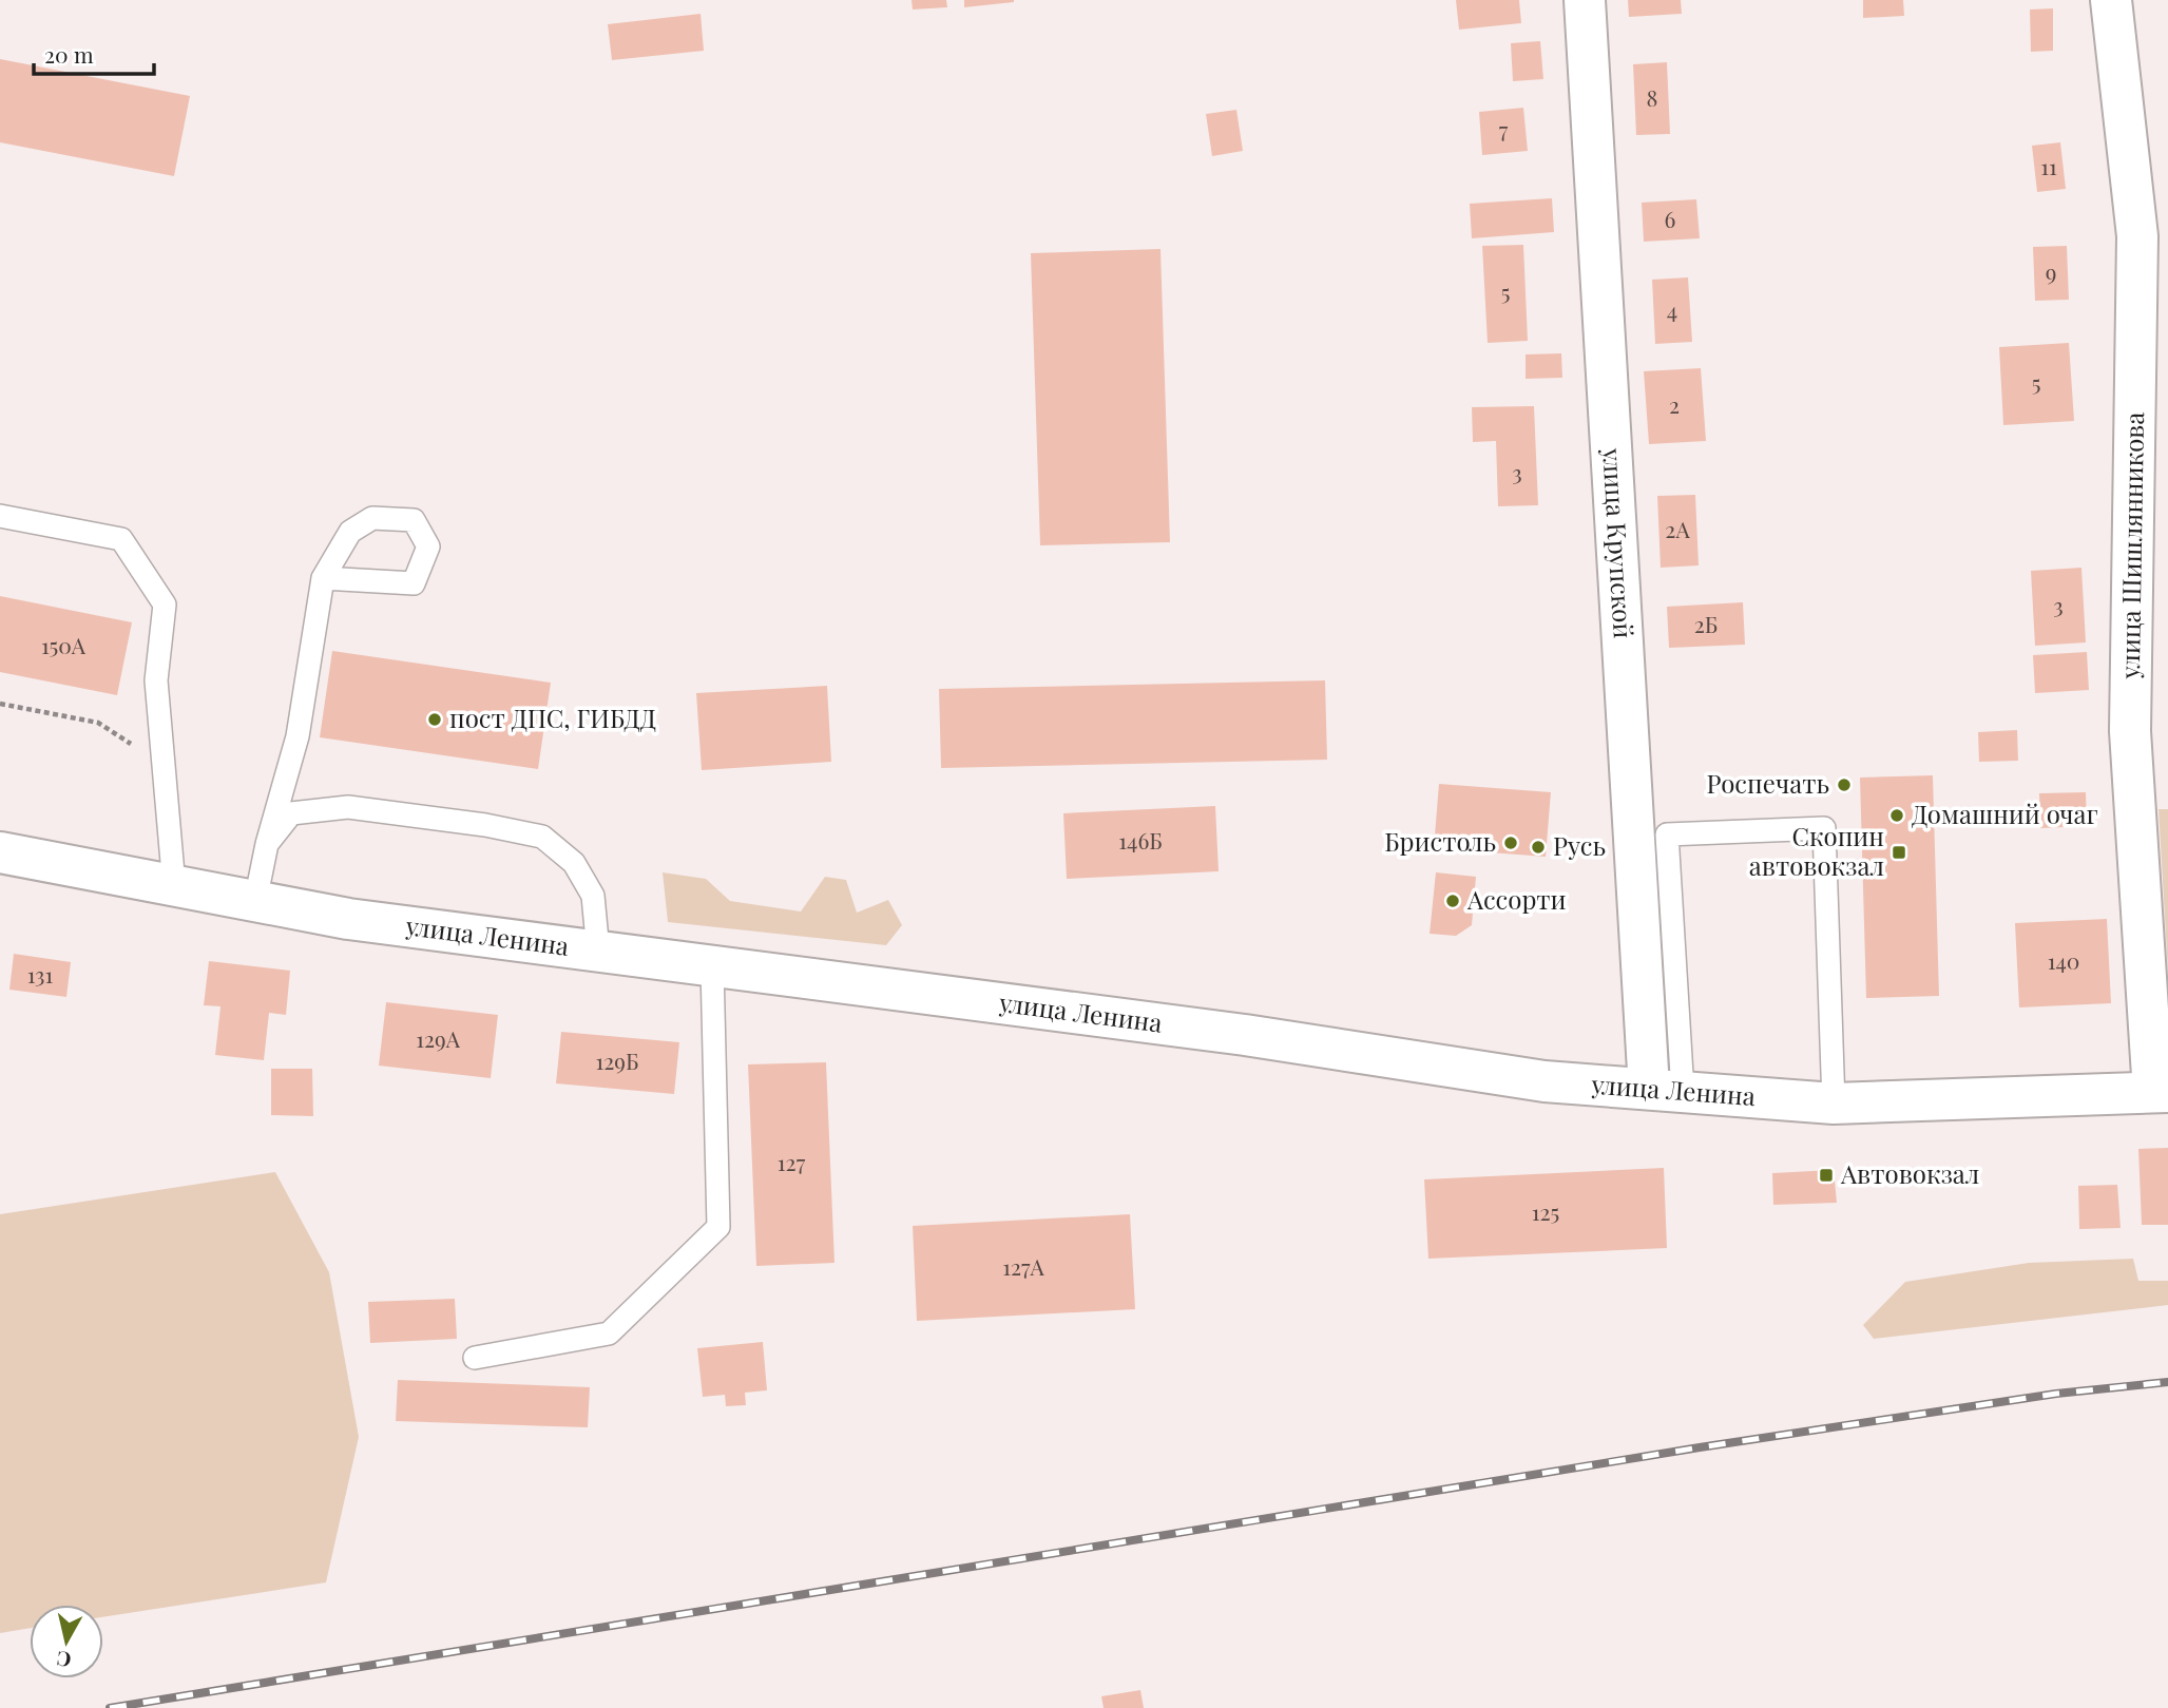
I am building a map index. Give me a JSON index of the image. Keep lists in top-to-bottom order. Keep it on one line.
{"streets":{"street":["улица Крупской","улица Шишлянникова","улица Ленина"]},"crossings":[["улица Крупской","улица Ленина"],["улица Шишлянникова","улица Ленина"]],"places":{"other":["пост ДПС, ГИБДД","Роспечать","Домашний очаг","Бристоль","Русь","Ассорти"],"transit":["Скопин автовокзал","Автовокзал"]},"house_numbers":["8","7","11","6","9","5","4","5","2","3","2А","3","2Б","150А","146Б","140","131","129А","129Б","127","125","127А"],"scale_bar":"20 m","north":"bottom"}
